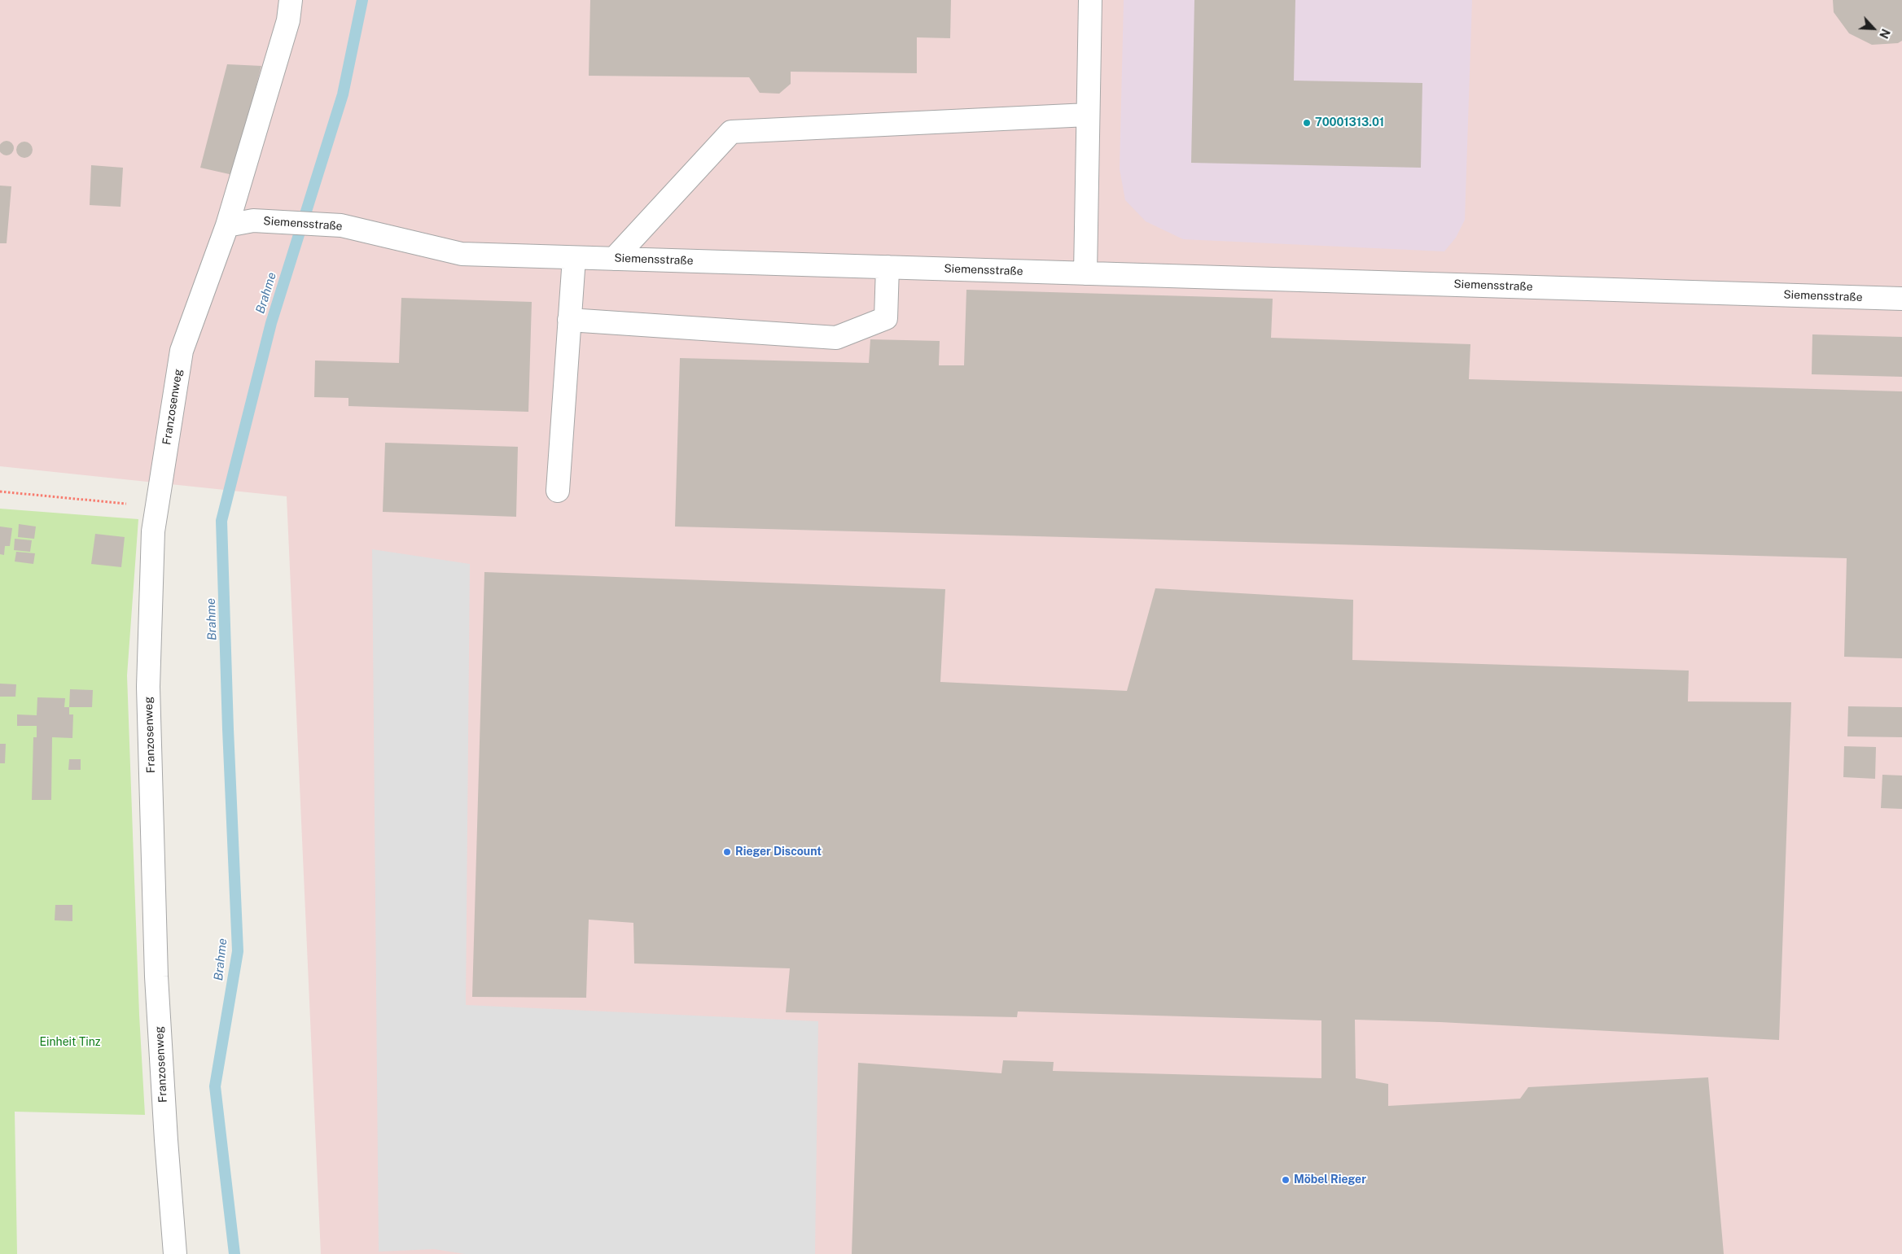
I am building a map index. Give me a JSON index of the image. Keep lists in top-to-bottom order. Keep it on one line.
{"streets":{"street":["Siemensstraße","Franzosenweg"]},"crossings":[["Siemensstraße","Franzosenweg"]],"water":["Brahme"],"parks":["Einheit Tinz"],"places":["70001313.01","Rieger Discount","Möbel Rieger"],"north":"bottom right"}
